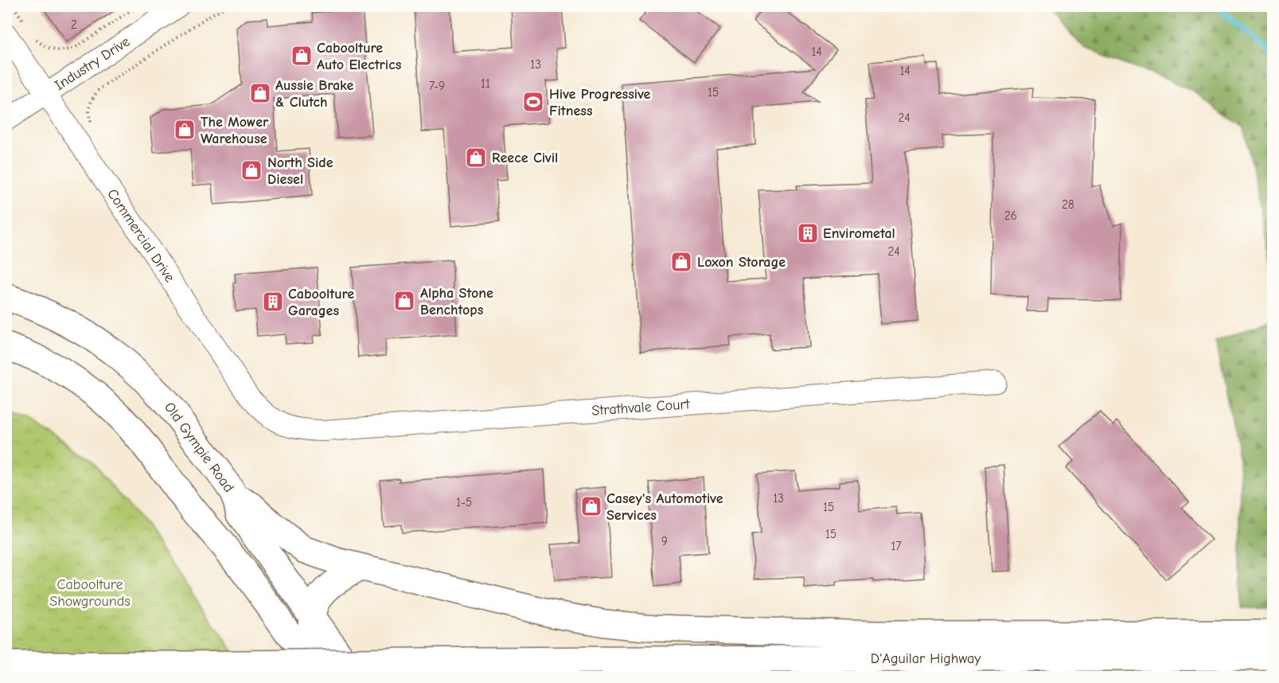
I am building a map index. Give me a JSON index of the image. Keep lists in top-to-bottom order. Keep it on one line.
{"streets":{"main road":["Old Gympie Road","D'Aguilar Highway"],"street":["Industry Drive","Commercial Drive","Strathvale Court"]},"crossings":[["Industry Drive","Commercial Drive"],["Commercial Drive","Strathvale Court"]],"parks":["Caboolture Showgrounds"],"places":{"shop":["Caboolture Auto Electrics","Aussie Brake & Clutch","The Mower Warehouse","Reece Civil","North Side Diesel","Loxon Storage","Alpha Stone Benchtops","Casey's Automotive Services"],"sports":["Hive Progressive Fitness"],"building":["Envirometal","Caboolture Garages"]},"house_numbers":["2","14","13","14","11","7-9","15","24","28","26","24","13","1-5","15","15","9","17"]}
